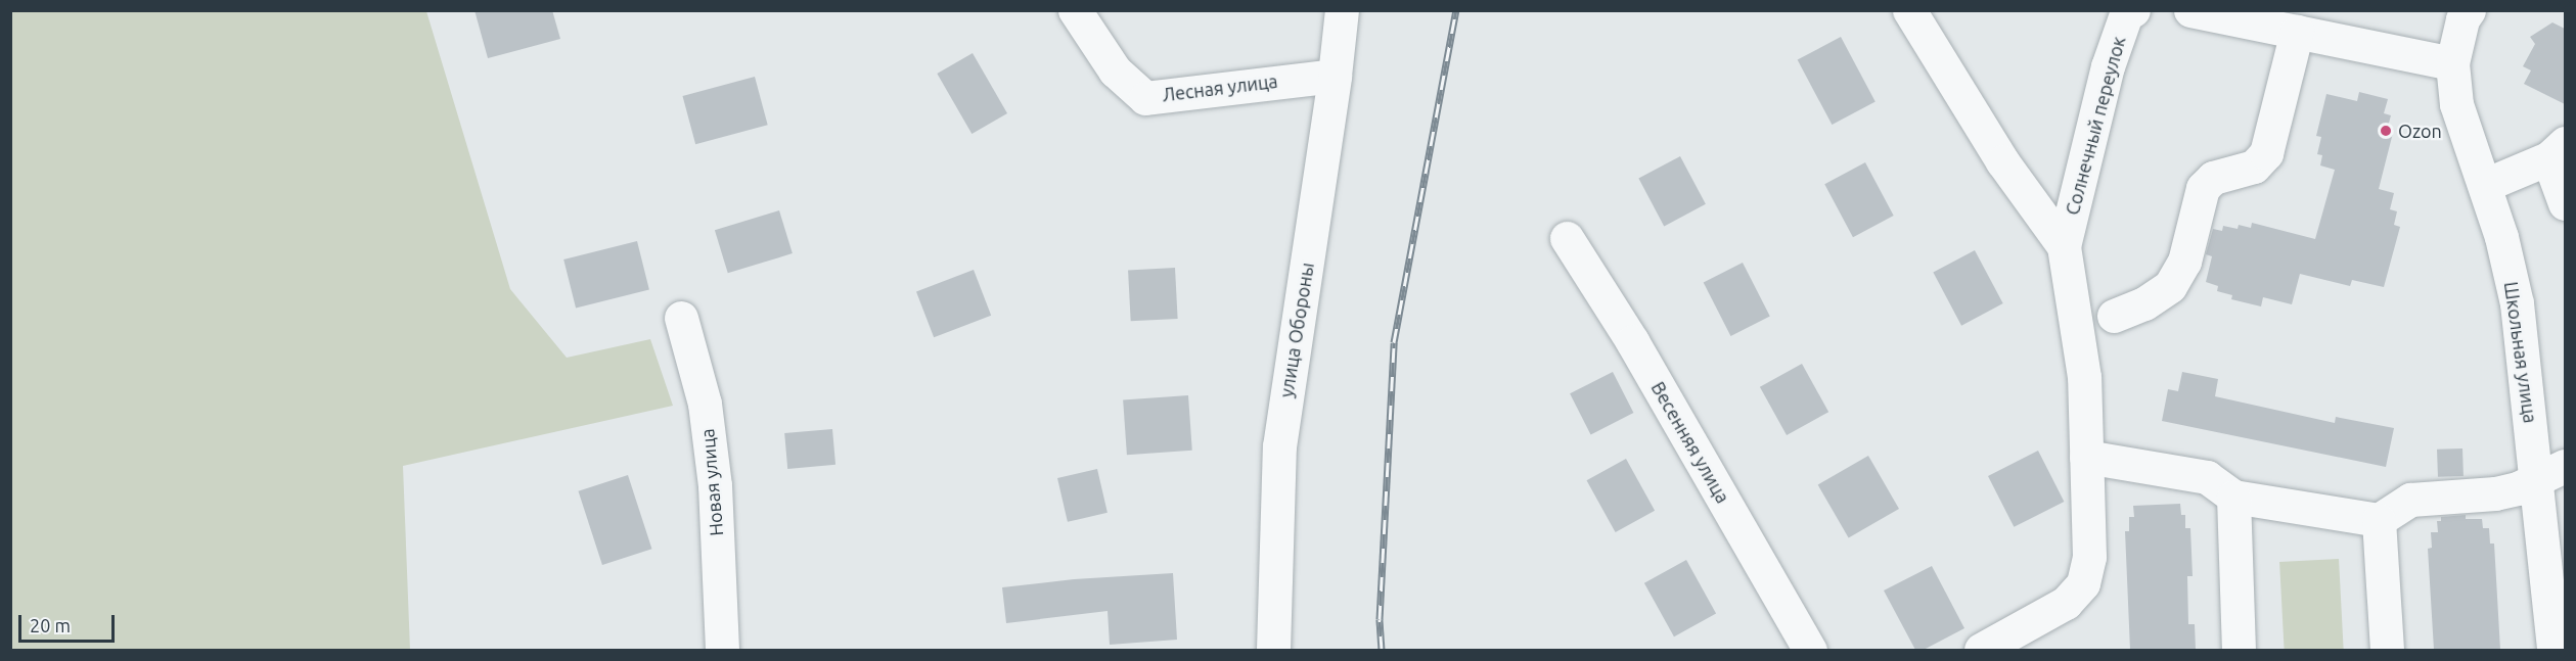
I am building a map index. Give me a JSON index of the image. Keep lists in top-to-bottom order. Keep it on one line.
{"streets":{"street":["Лесная улица","Солнечный переулок","улица Обороны","Школьная улица","Весенняя улица","Новая улица"]},"crossings":[["Лесная улица","улица Обороны"]],"places":["Ozon"],"scale_bar":"20 m"}
